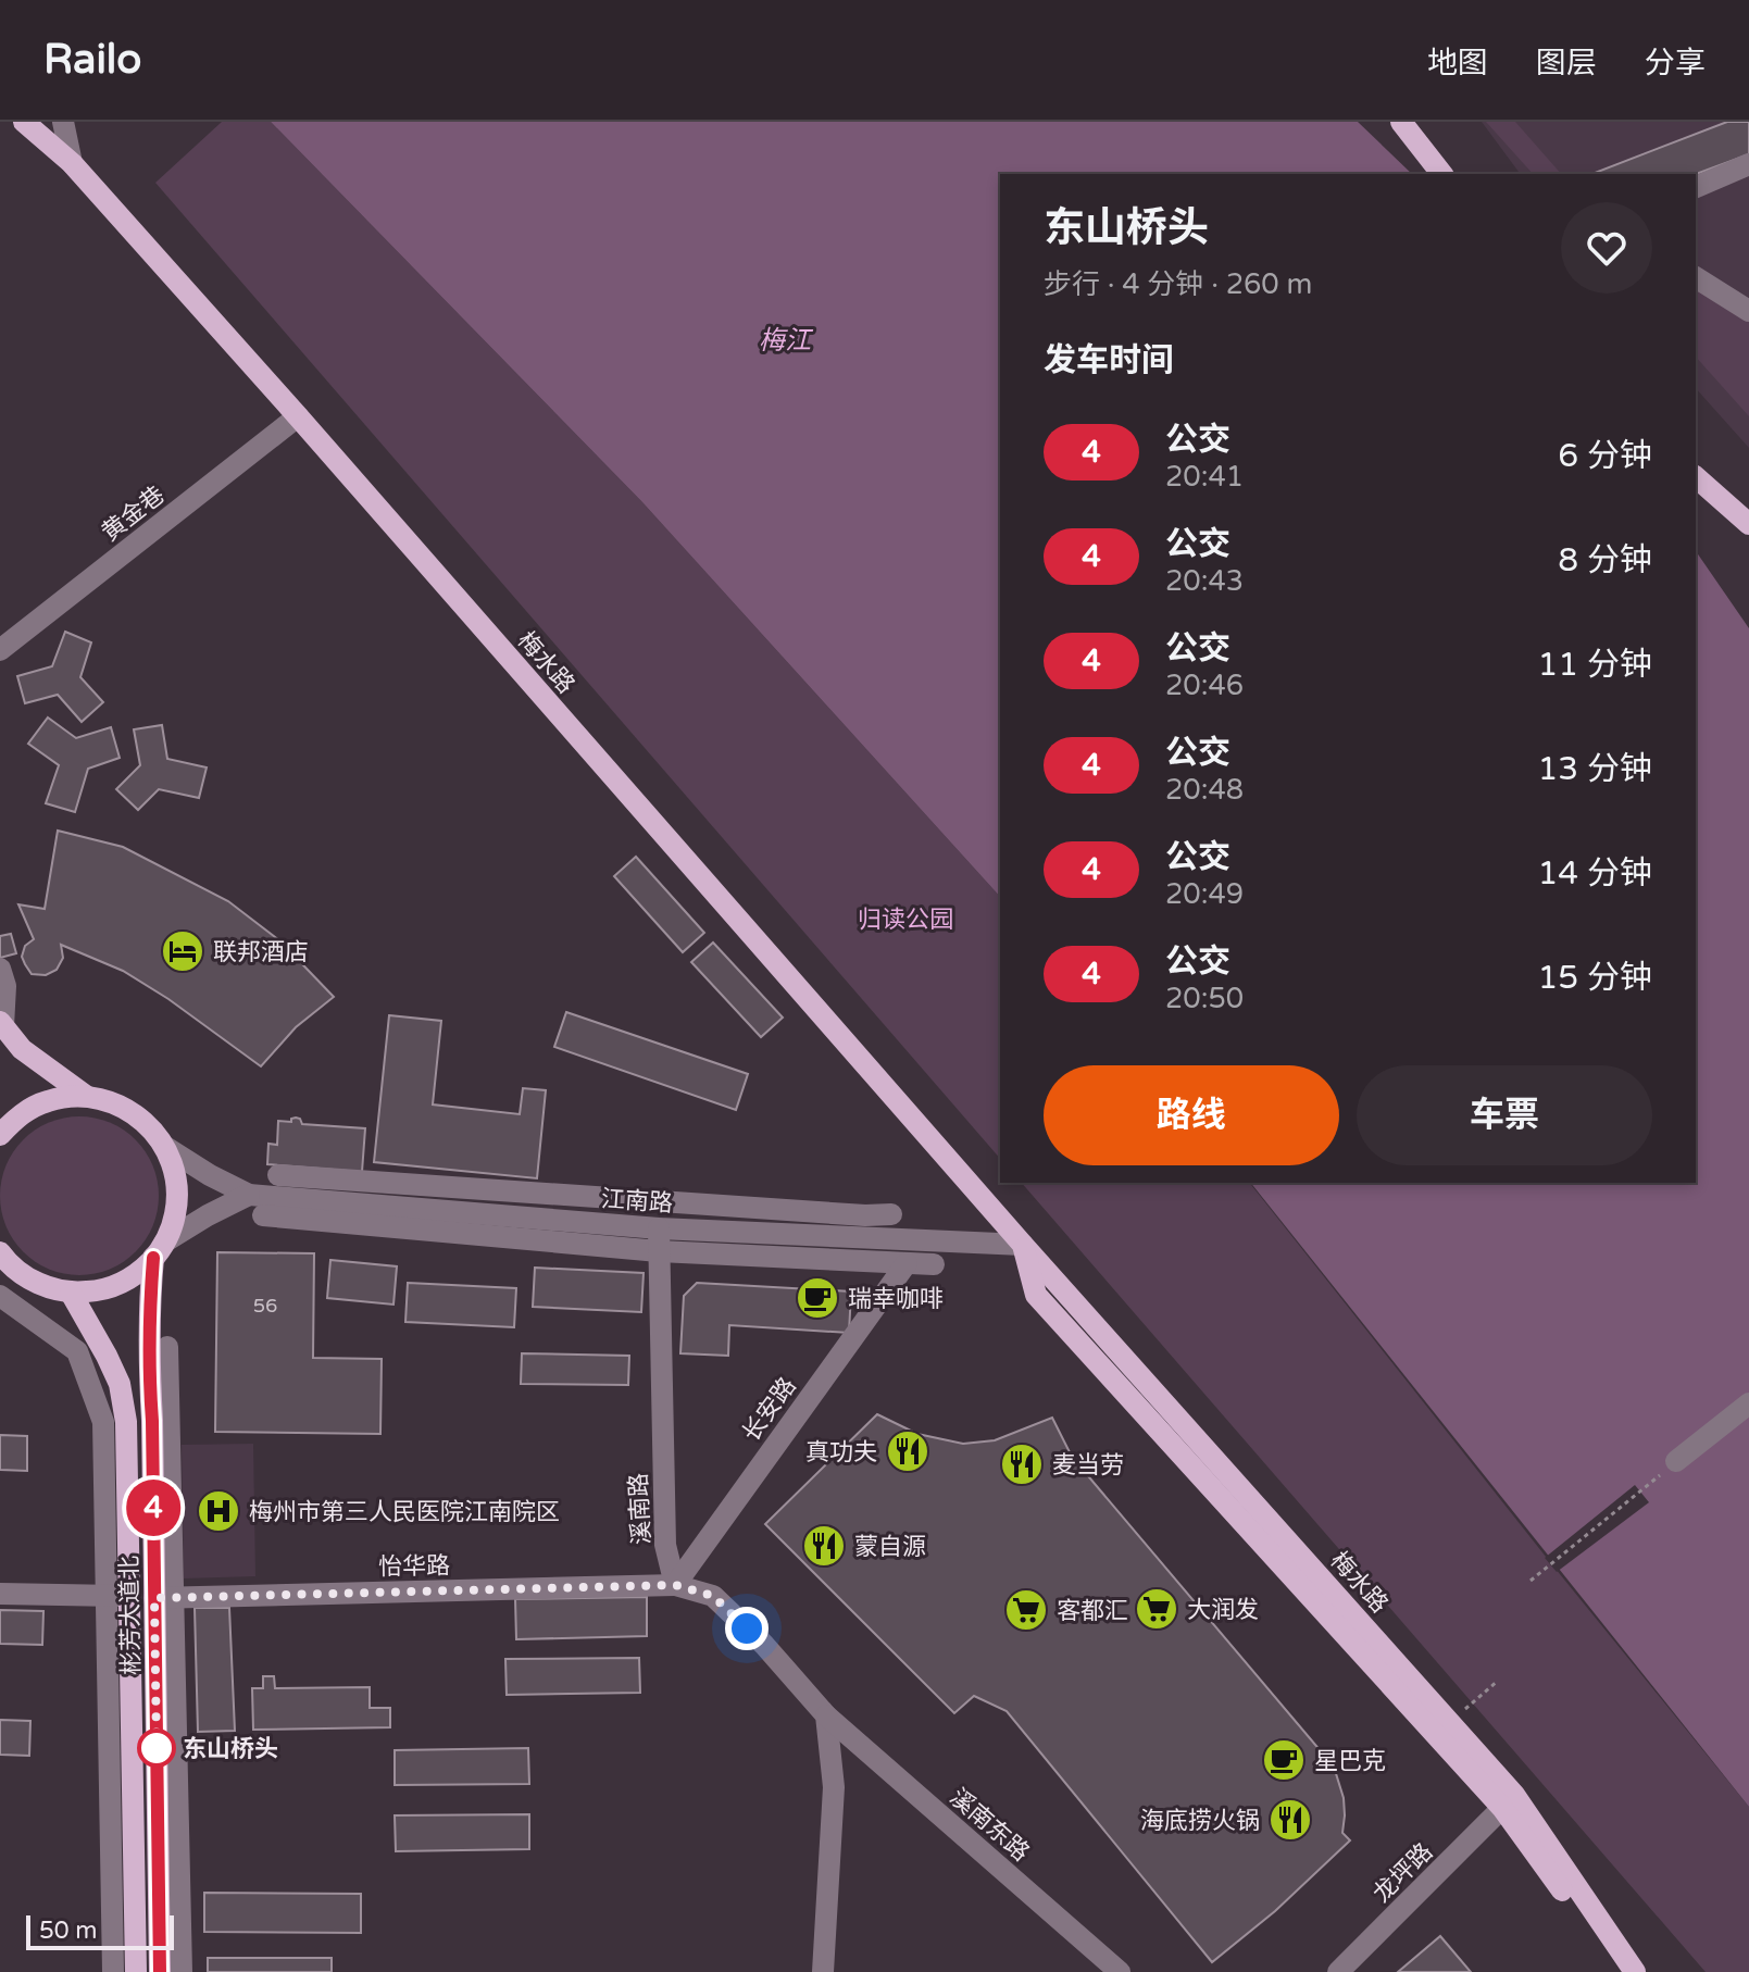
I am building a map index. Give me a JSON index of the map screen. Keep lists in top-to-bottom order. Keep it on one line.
{"streets":{"main road":["梅水路","彬芳大道北"],"street":["黄金巷","江南路","长安路","溪南路","怡华路","溪南东路","龙坪路"]},"crossings":[["黄金巷","梅水路"],["梅水路","江南路"],["梅水路","龙坪路"],["江南路","溪南路"],["江南路","彬芳大道北"],["长安路","溪南路"],["长安路","怡华路"],["溪南路","怡华路"],["怡华路","彬芳大道北"]],"water":["梅江"],"parks":["归读公园"],"places":{"hotel":["联邦酒店"],"cafe":["瑞幸咖啡","星巴克"],"restaurant":["真功夫","麦当劳","蒙自源","海底捞火锅"],"hospital":["梅州市第三人民医院江南院区"],"supermarket":["大润发","客都汇"],"other":["东山桥头"]},"lines":["bus line 4"],"house_numbers":["56"],"scale_bar":"50 m","page":{"header":"Railo","nav":["地图","图层","分享"],"on_map":"4","heading":[["东山桥头","步行 · 4 分钟 · 260 m"],"发车时间"],"list":[{"mark":"4","name":"公交","note":"20:41","value":"6 分钟"},{"mark":"4","name":"公交","note":"20:43","value":"8 分钟"},{"mark":"4","name":"公交","note":"20:46","value":"11 分钟"},{"mark":"4","name":"公交","note":"20:48","value":"13 分钟"},{"mark":"4","name":"公交","note":"20:49","value":"14 分钟"},{"mark":"4","name":"公交","note":"20:50","value":"15 分钟"}],"buttons":["路线","车票"],"scale":"50 m"}}
